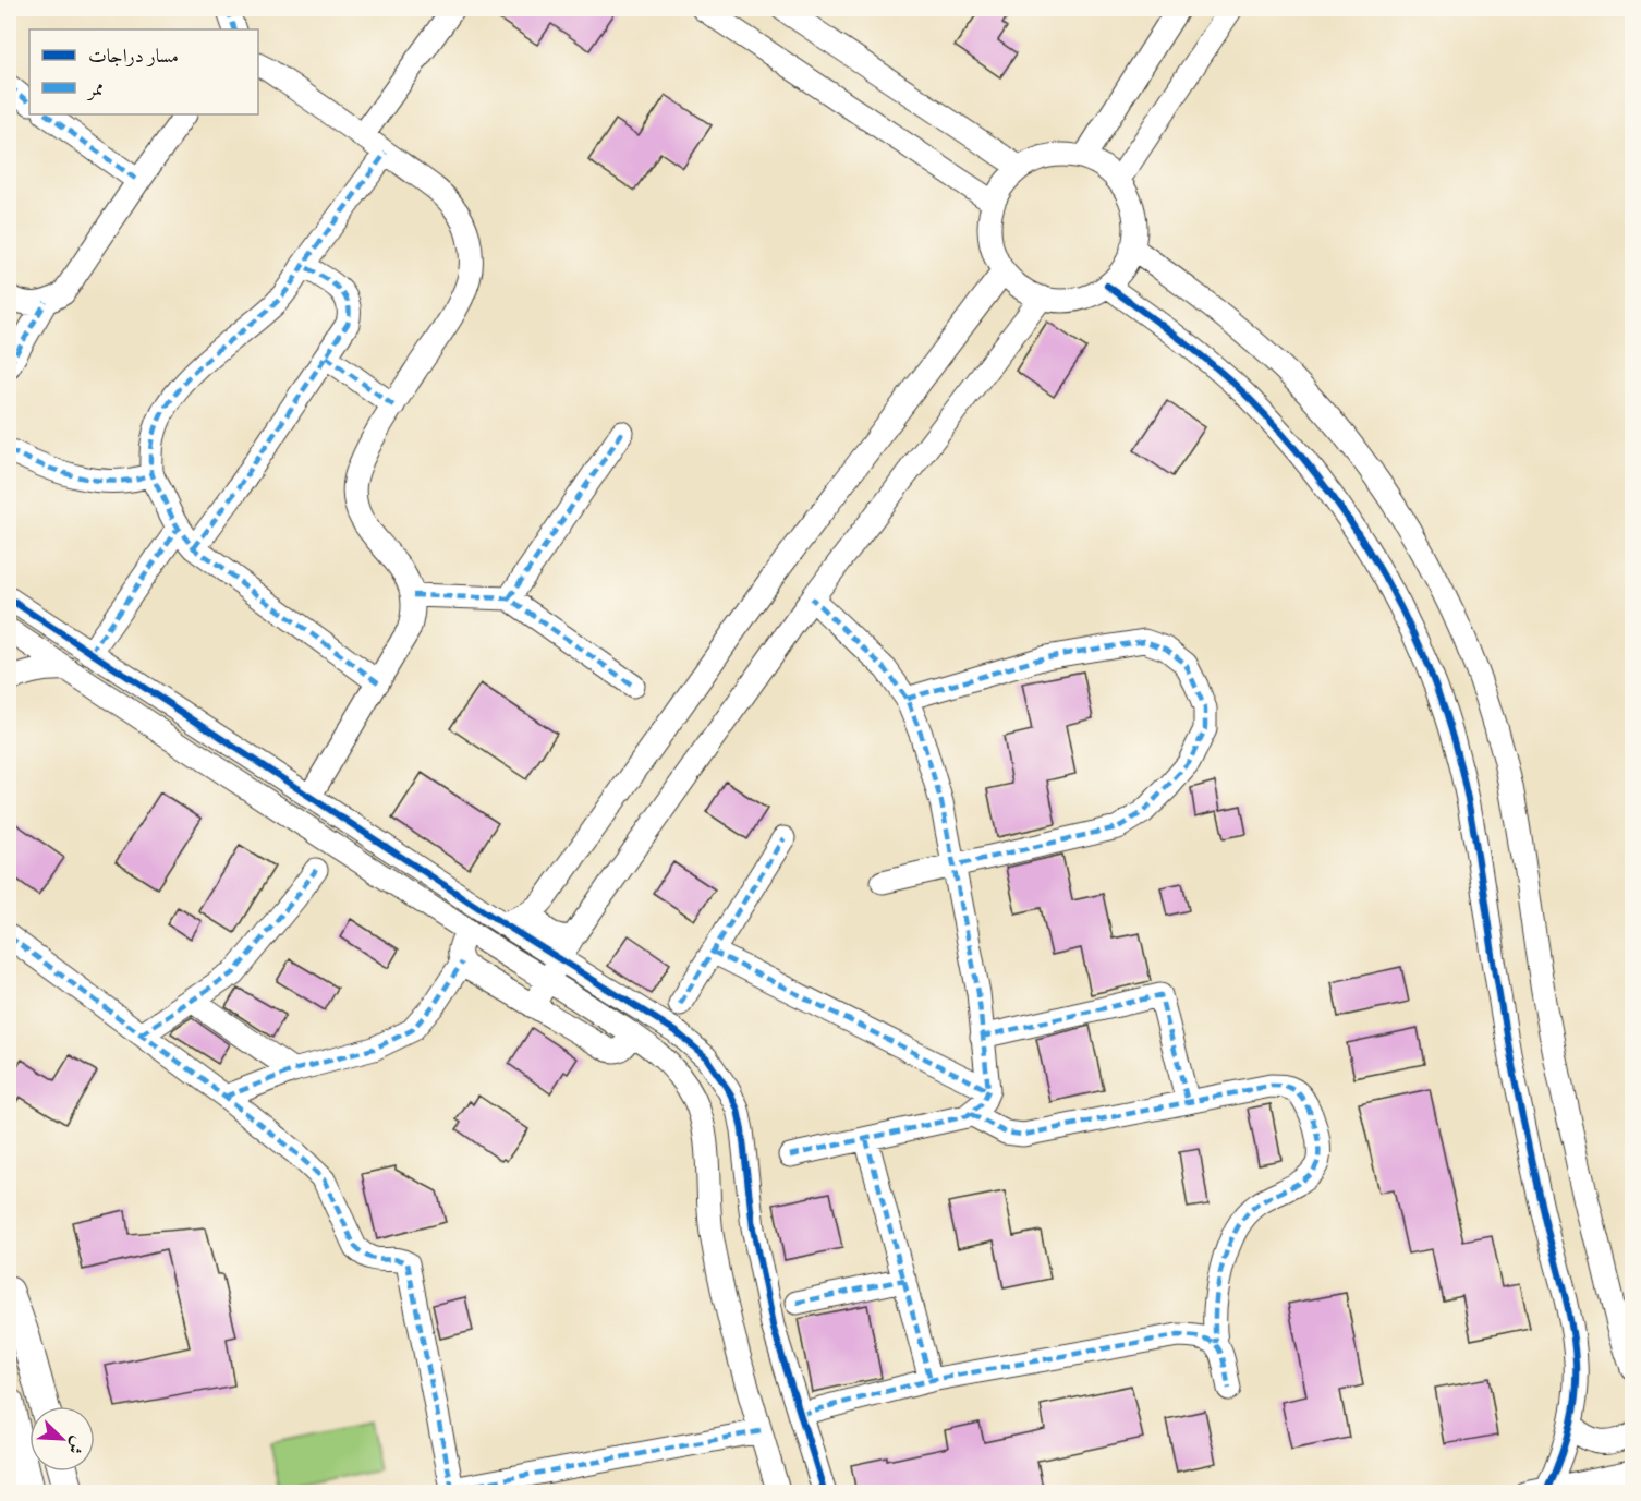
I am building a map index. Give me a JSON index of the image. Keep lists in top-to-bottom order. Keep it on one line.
{"legend":["مسار دراجات","ممر"],"north":"bottom right"}
